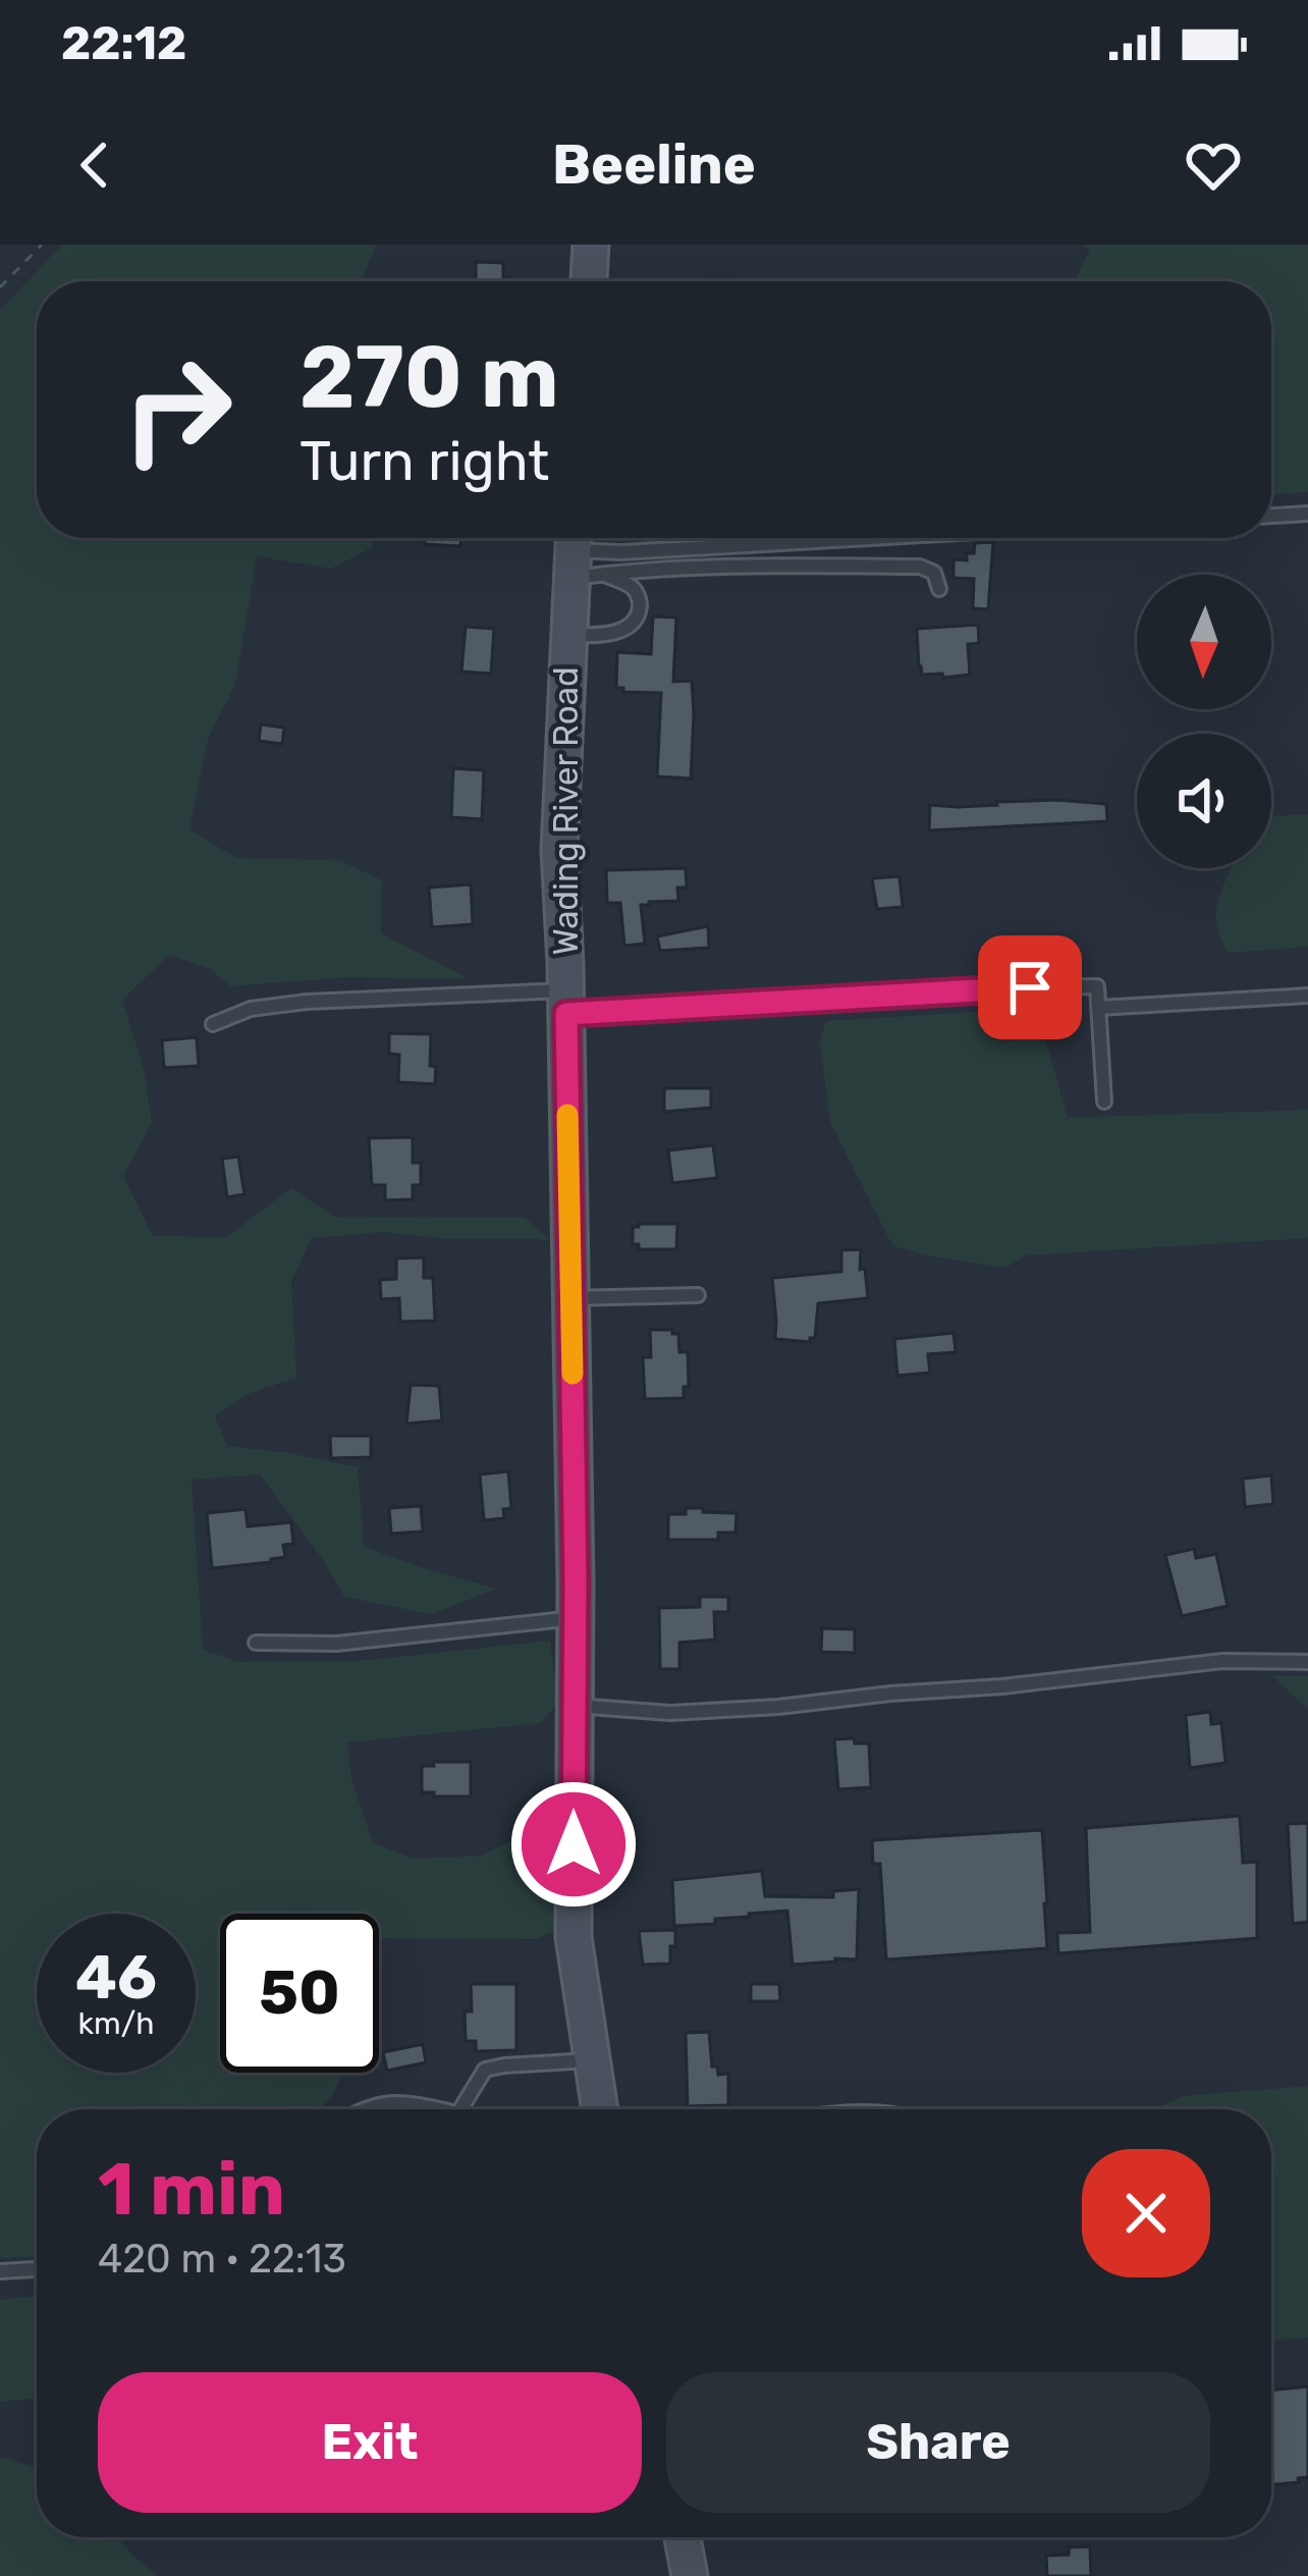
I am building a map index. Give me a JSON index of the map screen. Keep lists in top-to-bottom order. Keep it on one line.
{"streets":{"main road":["Wading River Road"]},"north":"bottom","page":{"status":"22:12","header":"Beeline","turn":["270 m","Turn right"],"speed":"46 km/h","limit":"50","heading":["1 min","420 m · 22:13"],"buttons":["Exit","Share"]}}
